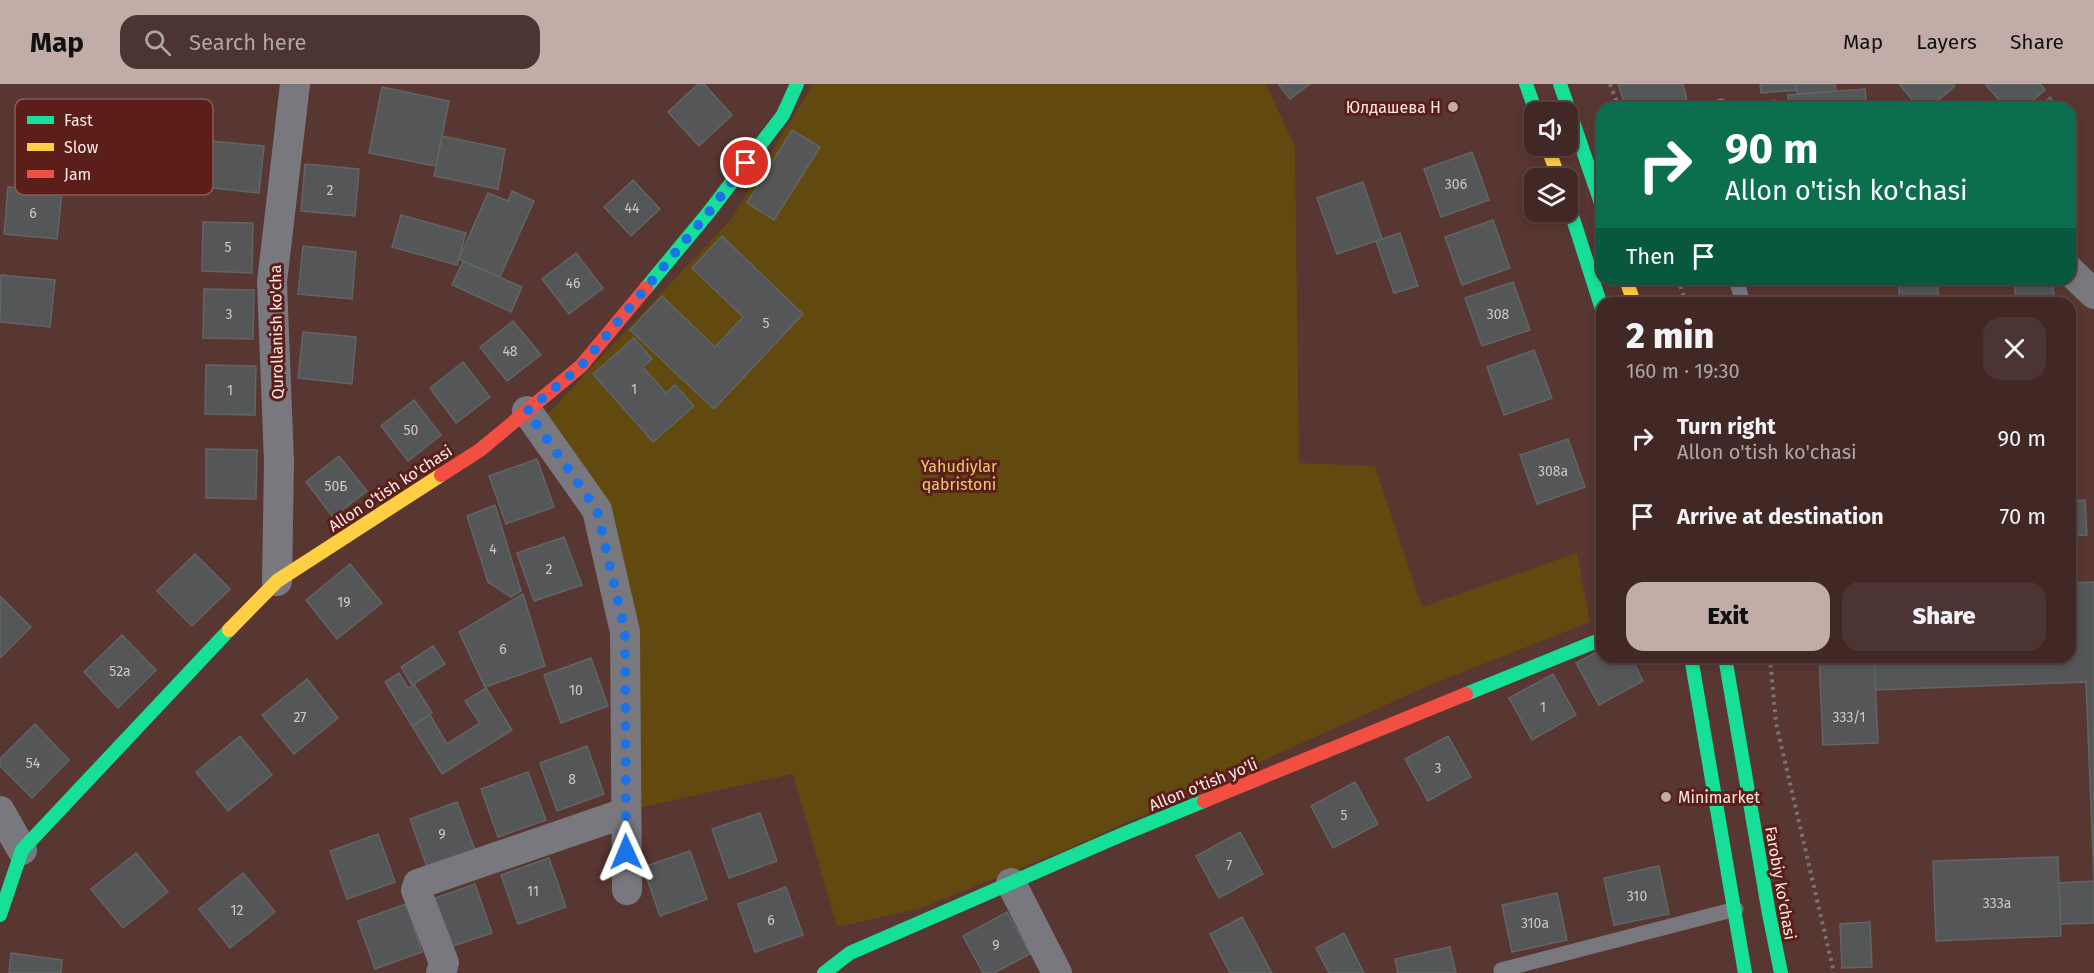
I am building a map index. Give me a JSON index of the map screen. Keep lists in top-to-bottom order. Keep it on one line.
{"streets":{"street":["Qurollanish ko'cha","Allon o'tish ko'chasi","Allon o'tish yo'li","Farobiy ko'chasi"]},"crossings":[["Qurollanish ko'cha","Allon o'tish ko'chasi"]],"parks":["Yahudiylar qabristoni"],"places":["Юлдашева Н","Minimarket"],"house_numbers":["306","2","44","6","5","46","3","308","5","48","1","1","50","308a","50Б","4","2","19","6","52a","10","1","27","333/1","54","3","8","5","9","7","11","310","333a","12","6","310a","9"],"legend":["Fast","Slow","Jam"],"page":{"header":"Map","search":"Search here","nav":["Map","Layers","Share"],"turn":["90 m","Allon o'tish ko'chasi"],"then":"Then","heading":["2 min","160 m · 19:30"],"list":[{"name":"Turn right","note":"Allon o'tish ko'chasi","value":"90 m"},{"name":"Arrive at destination","value":"70 m"}],"buttons":["Exit","Share"]}}
